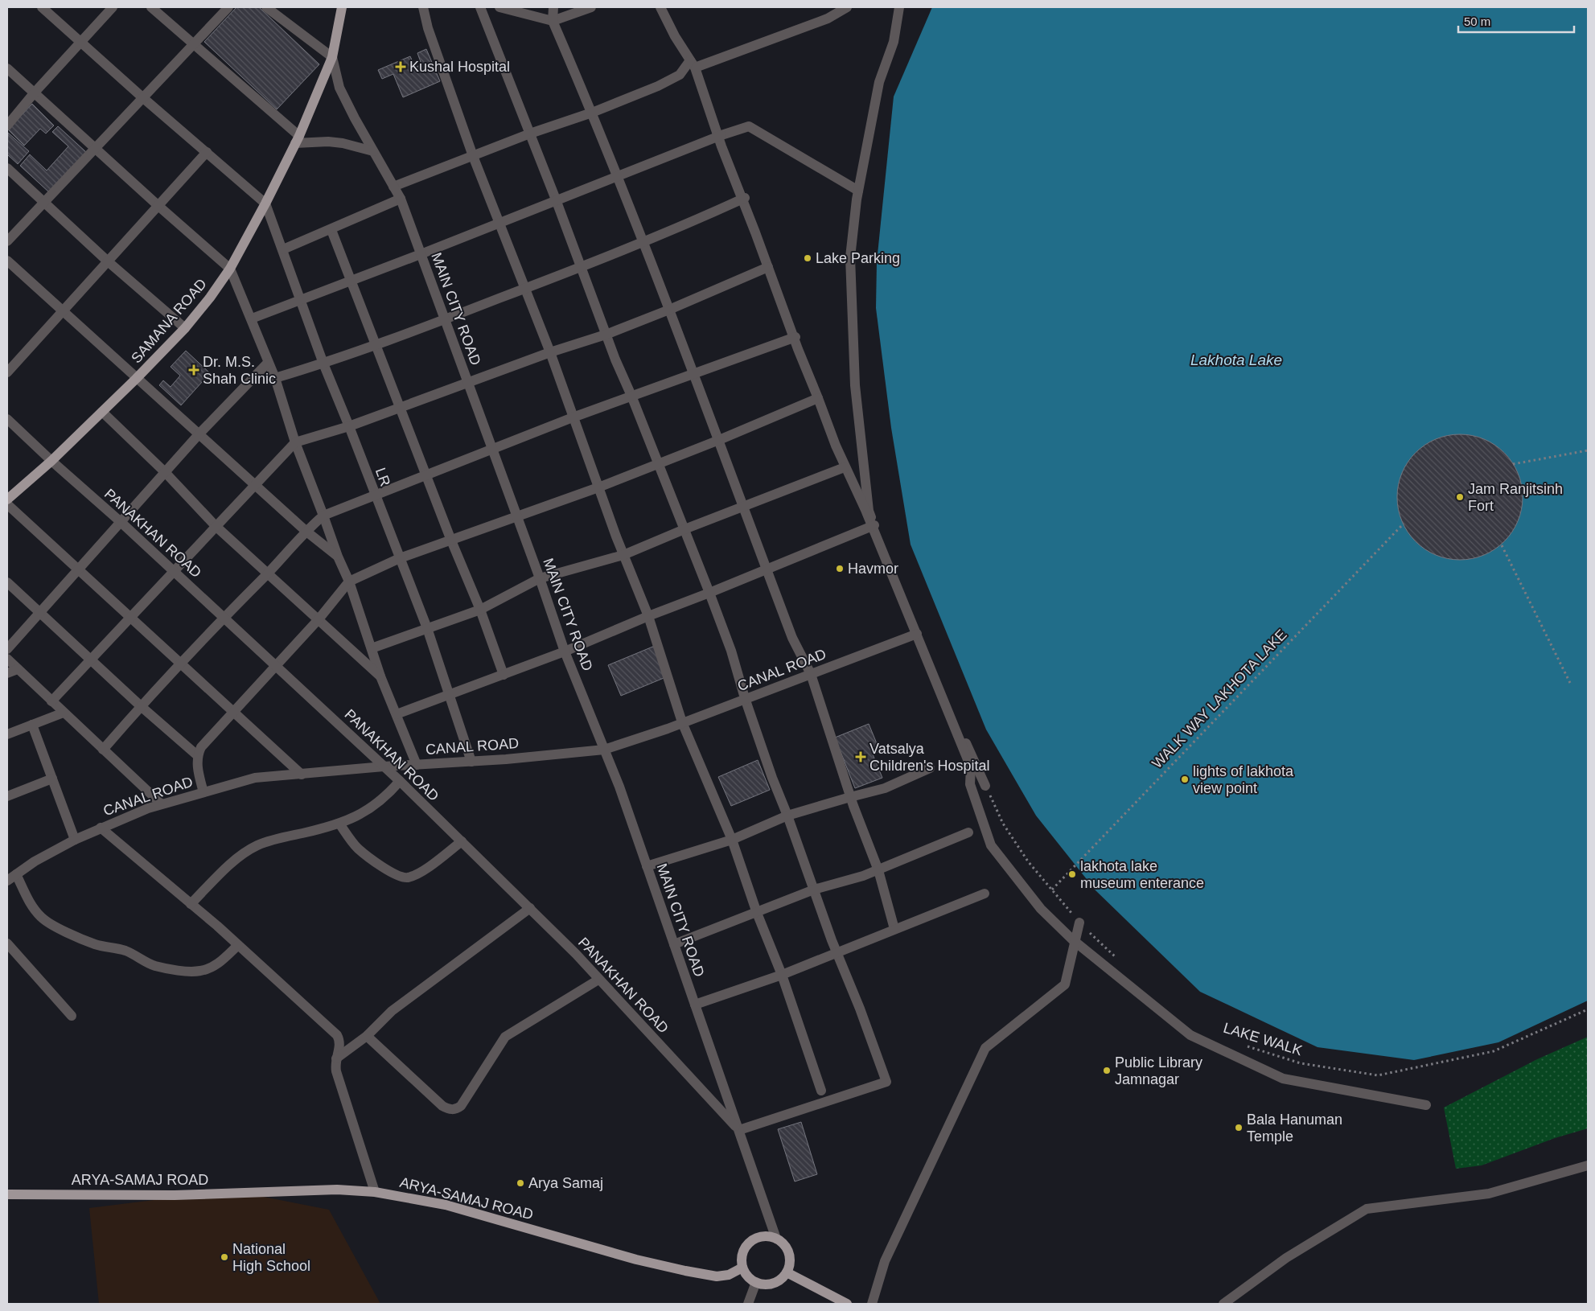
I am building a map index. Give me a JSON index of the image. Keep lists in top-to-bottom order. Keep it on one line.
{"streets":{"main road":["MAIN CITY ROAD","SAMANA ROAD","ARYA-SAMAJ ROAD"],"street":["LR","PANAKHAN ROAD","CANAL ROAD"],"path":["WALK WAY LAKHOTA LAKE","LAKE WALK"]},"crossings":[["MAIN CITY ROAD","SAMANA ROAD"],["MAIN CITY ROAD","PANAKHAN ROAD"],["MAIN CITY ROAD","CANAL ROAD"],["MAIN CITY ROAD","ARYA-SAMAJ ROAD"],["SAMANA ROAD","LR"],["SAMANA ROAD","PANAKHAN ROAD"],["LR","CANAL ROAD"],["PANAKHAN ROAD","CANAL ROAD"]],"water":["Lakhota Lake"],"places":{"health":["Kushal Hospital","Dr. M.S. Shah Clinic","Vatsalya Children's Hospital"],"other":["Lake Parking","Jam Ranjitsinh Fort","Havmor","lights of lakhota view point","lakhota lake museum enterance","Public Library Jamnagar","Bala Hanuman Temple","Arya Samaj","National High School"]},"scale_bar":"50 m"}
